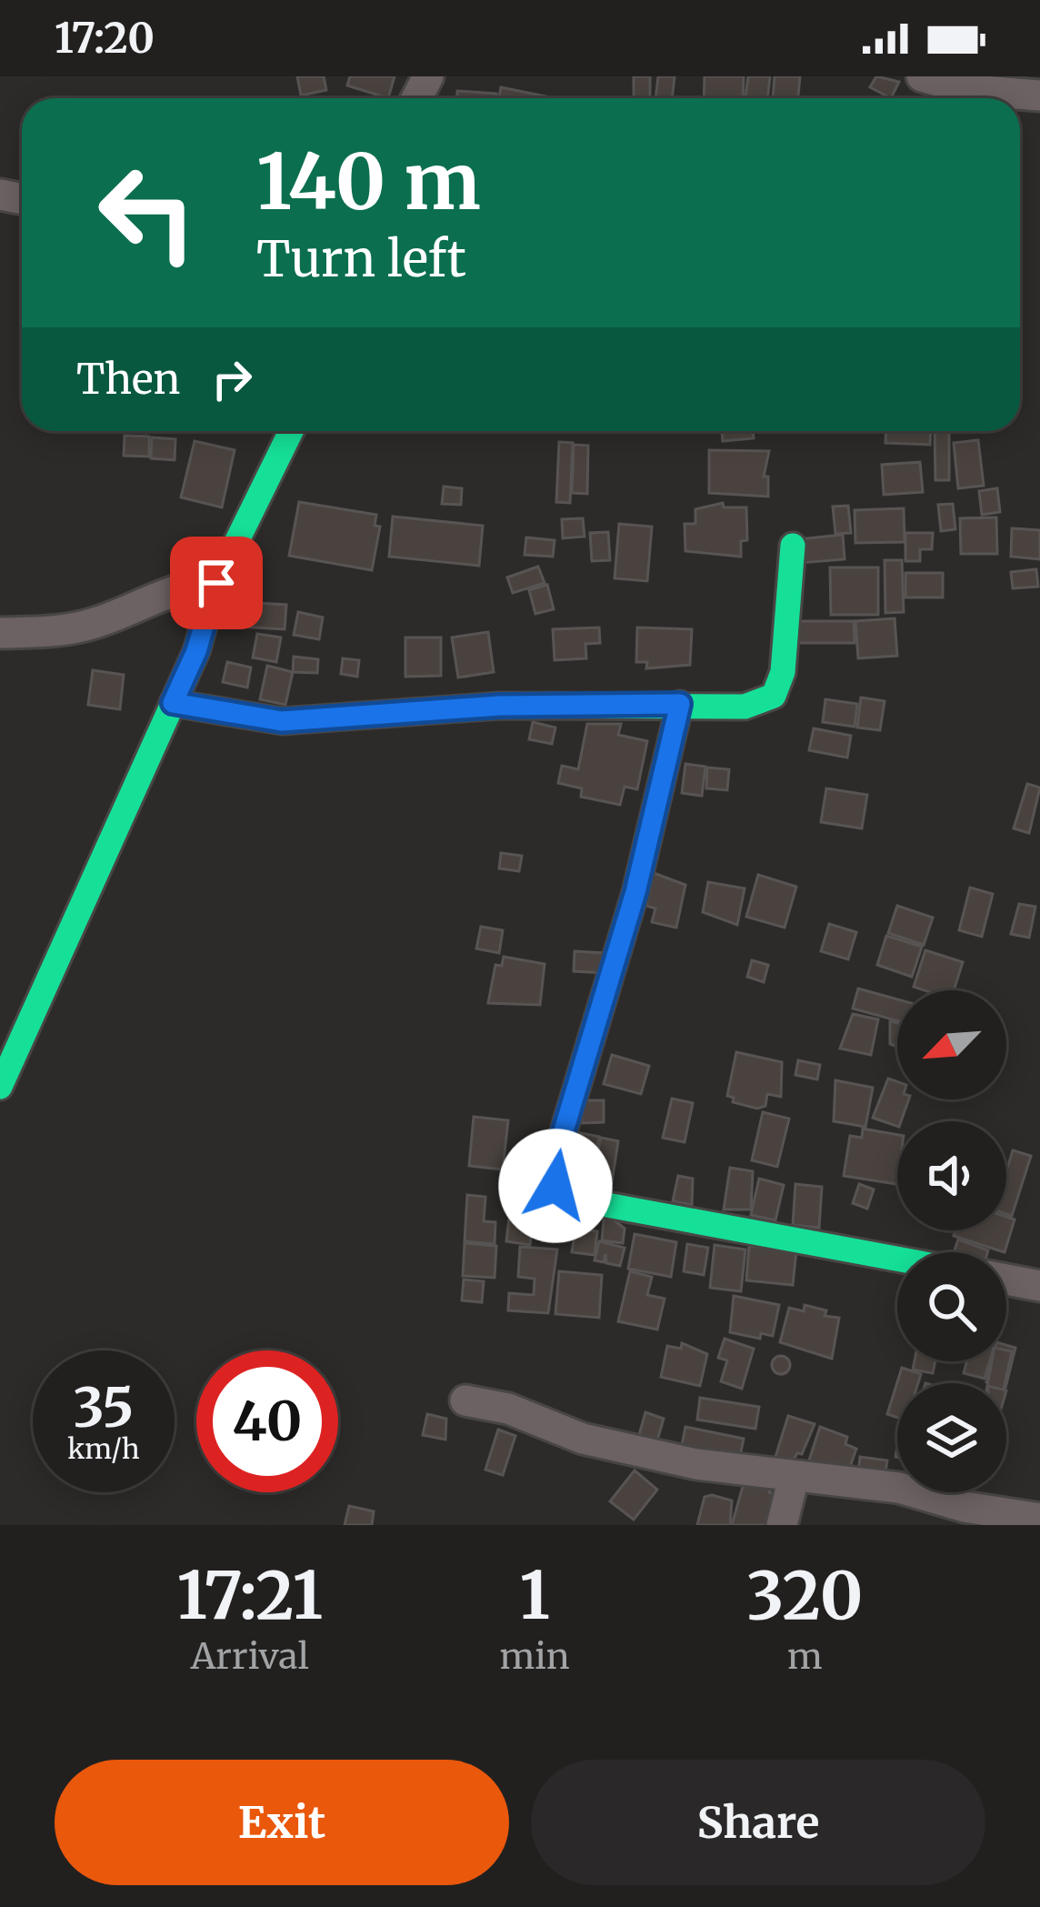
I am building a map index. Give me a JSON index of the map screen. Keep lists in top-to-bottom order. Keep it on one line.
{"north":"bottom left","page":{"status":"17:20","turn":["140 m","Turn left"],"then":"Then","speed":"35 km/h","limit":"40","eta":["17:21","Arrival","1","min","320","m"],"buttons":["Exit","Share"]}}
